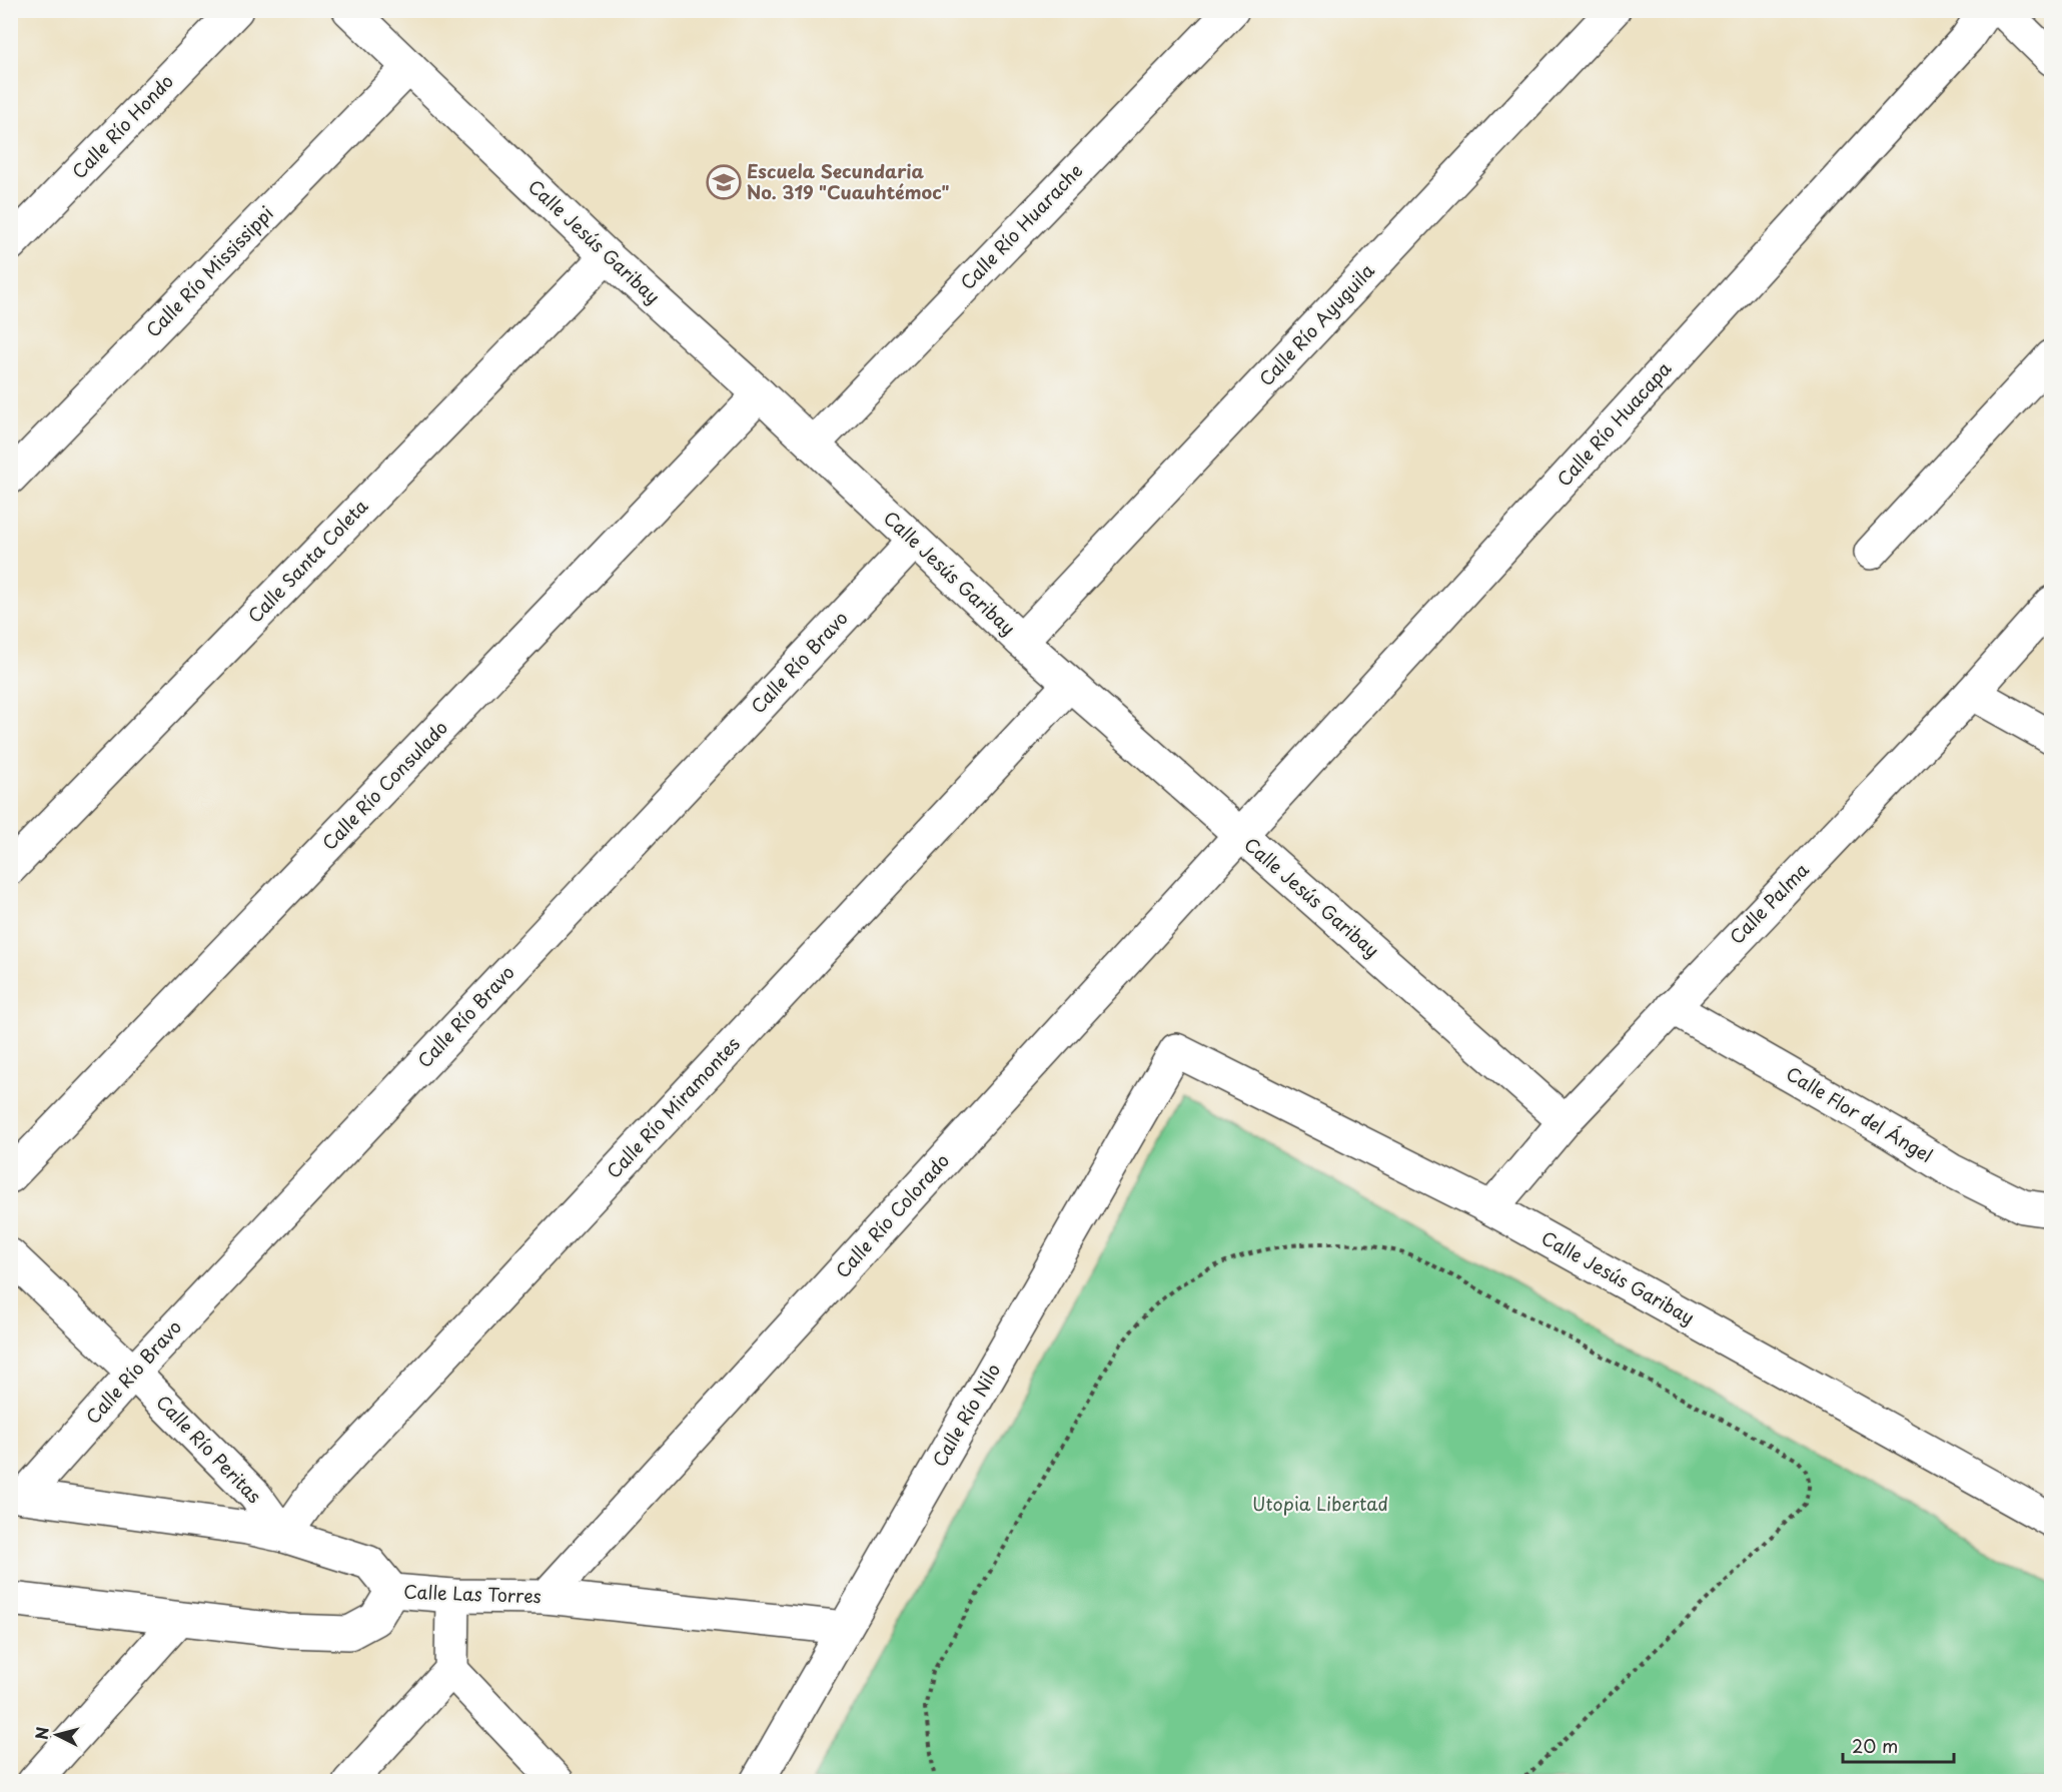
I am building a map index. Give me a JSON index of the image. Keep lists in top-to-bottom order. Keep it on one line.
{"streets":{"street":["Calle Río Hondo","Calle Río Huarache","Calle Jesús Garibay","Calle Río Mississippi","Calle Río Ayuguila","Calle Río Huacapa","Calle Santa Coleta","Calle Río Bravo","Calle Río Consulado","Calle Palma","Calle Río Miramontes","Calle Flor del Ángel","Calle Río Colorado","Calle Río Nilo","Calle Río Peritas","Calle Las Torres"]},"crossings":[["Calle Río Huarache","Calle Jesús Garibay"],["Calle Jesús Garibay","Calle Río Mississippi"],["Calle Jesús Garibay","Calle Río Ayuguila"],["Calle Jesús Garibay","Calle Río Huacapa"],["Calle Jesús Garibay","Calle Santa Coleta"],["Calle Jesús Garibay","Calle Río Bravo"],["Calle Jesús Garibay","Calle Río Consulado"],["Calle Jesús Garibay","Calle Palma"],["Calle Jesús Garibay","Calle Río Miramontes"],["Calle Jesús Garibay","Calle Río Colorado"],["Calle Jesús Garibay","Calle Río Nilo"],["Calle Río Huacapa","Calle Río Colorado"],["Calle Río Bravo","Calle Río Peritas"],["Calle Palma","Calle Flor del Ángel"],["Calle Río Miramontes","Calle Río Peritas"],["Calle Río Colorado","Calle Las Torres"],["Calle Río Nilo","Calle Las Torres"]],"parks":["Utopia Libertad"],"places":{"school or university":["Escuela Secundaria No. 319 \"Cuauhtémoc\""]},"scale_bar":"20 m","north":"left"}
